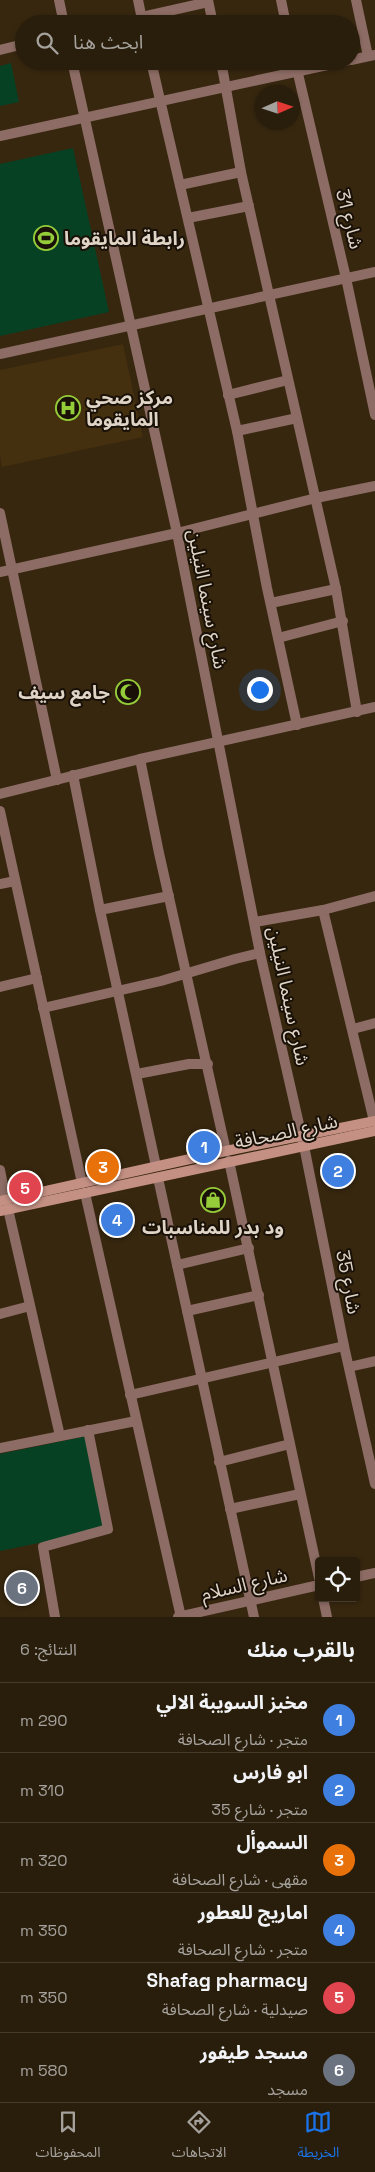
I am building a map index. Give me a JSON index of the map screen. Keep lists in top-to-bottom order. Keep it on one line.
{"streets":{"main road":["شارع الصحافة"],"street":["شارع 31","شارع سينما النيلين","شارع 35","شارع السلام"]},"crossings":[["شارع سينما النيلين","شارع الصحافة"],["شارع سينما النيلين","شارع 35"],["شارع الصحافة","شارع 35"]],"places":{"sports":["رابطة المايقوما"],"hospital":["مركز صحي المايقوما"],"mosque":["جامع سيف"],"shop":["ود بدر للمناسبات"]},"north":"right","page":{"search":"ابحث هنا","pins":["1","3","2","5","4","6"],"heading":["بالقرب منك","النتائج: 6"],"list":[{"mark":"1","name":"مخبز السويبة الالي","note":"متجر · شارع الصحافة","value":"290 m"},{"mark":"2","name":"ابو فارس","note":"متجر · شارع 35","value":"310 m"},{"mark":"3","name":"السموأل","note":"مقهى · شارع الصحافة","value":"320 m"},{"mark":"4","name":"اماريج للعطور","note":"متجر · شارع الصحافة","value":"350 m"},{"mark":"5","name":"Shafag pharmacy","note":"صيدلية · شارع الصحافة","value":"350 m"},{"mark":"6","name":"مسجد طيفور","note":"مسجد","value":"580 m"}],"nav":["الخريطة","الاتجاهات","المحفوظات"]}}
